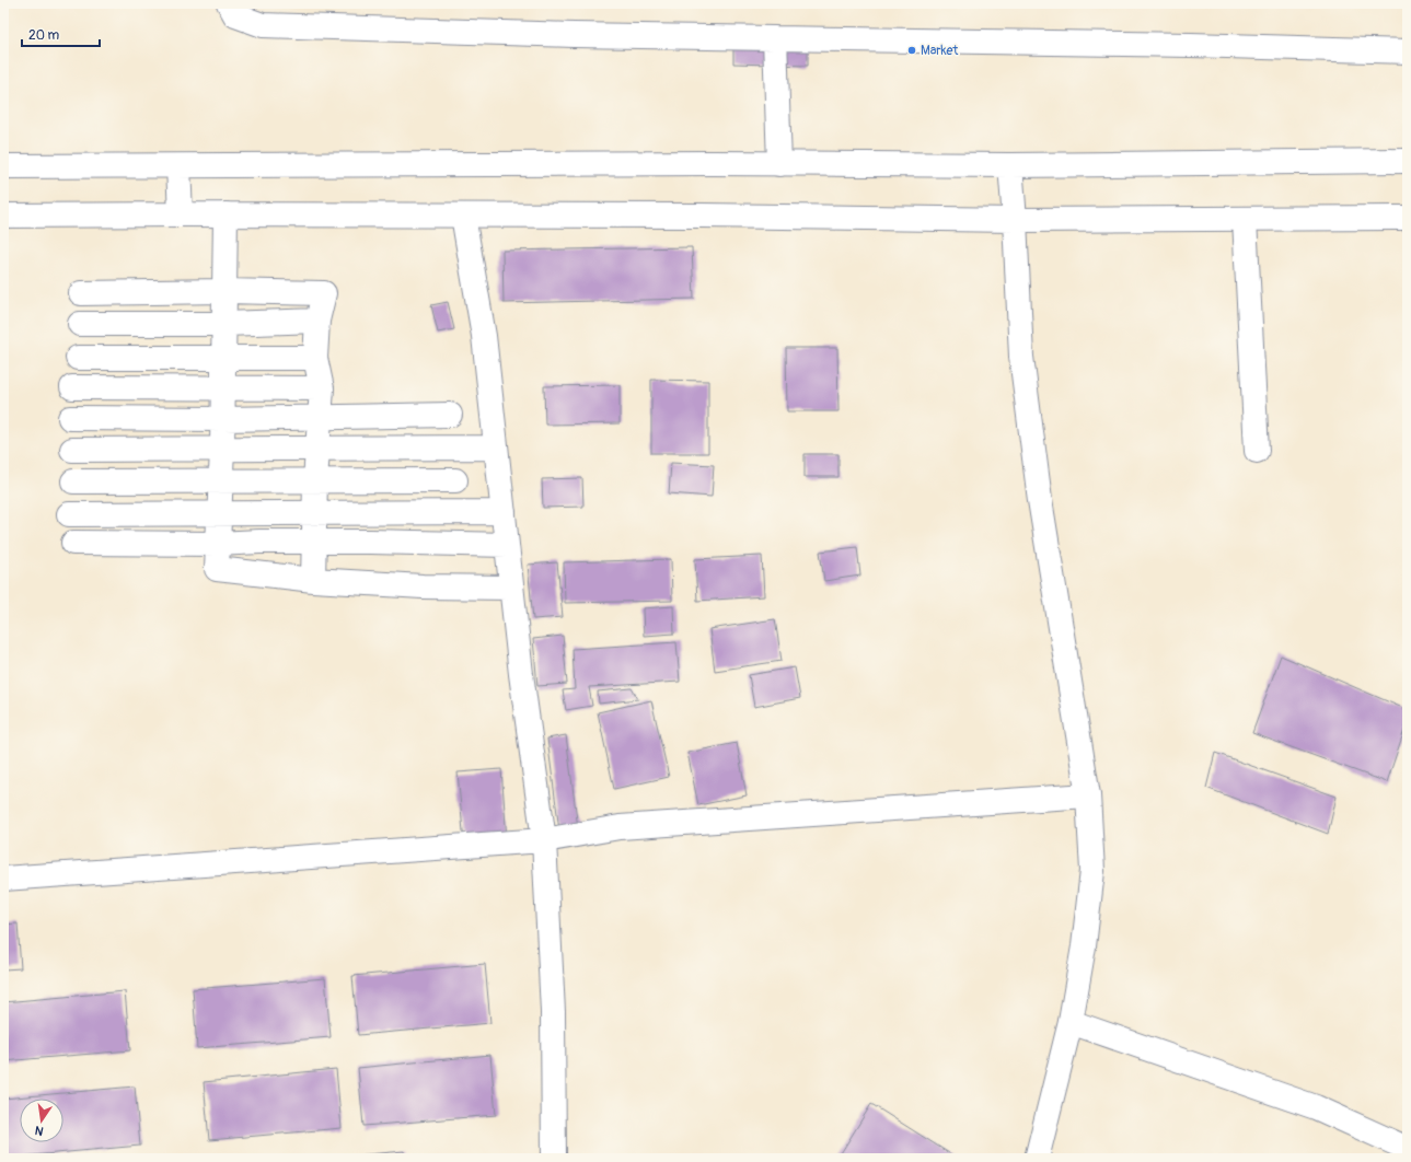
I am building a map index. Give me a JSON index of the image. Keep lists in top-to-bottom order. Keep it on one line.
{"places":["Market"],"scale_bar":"20 m","north":"bottom"}
